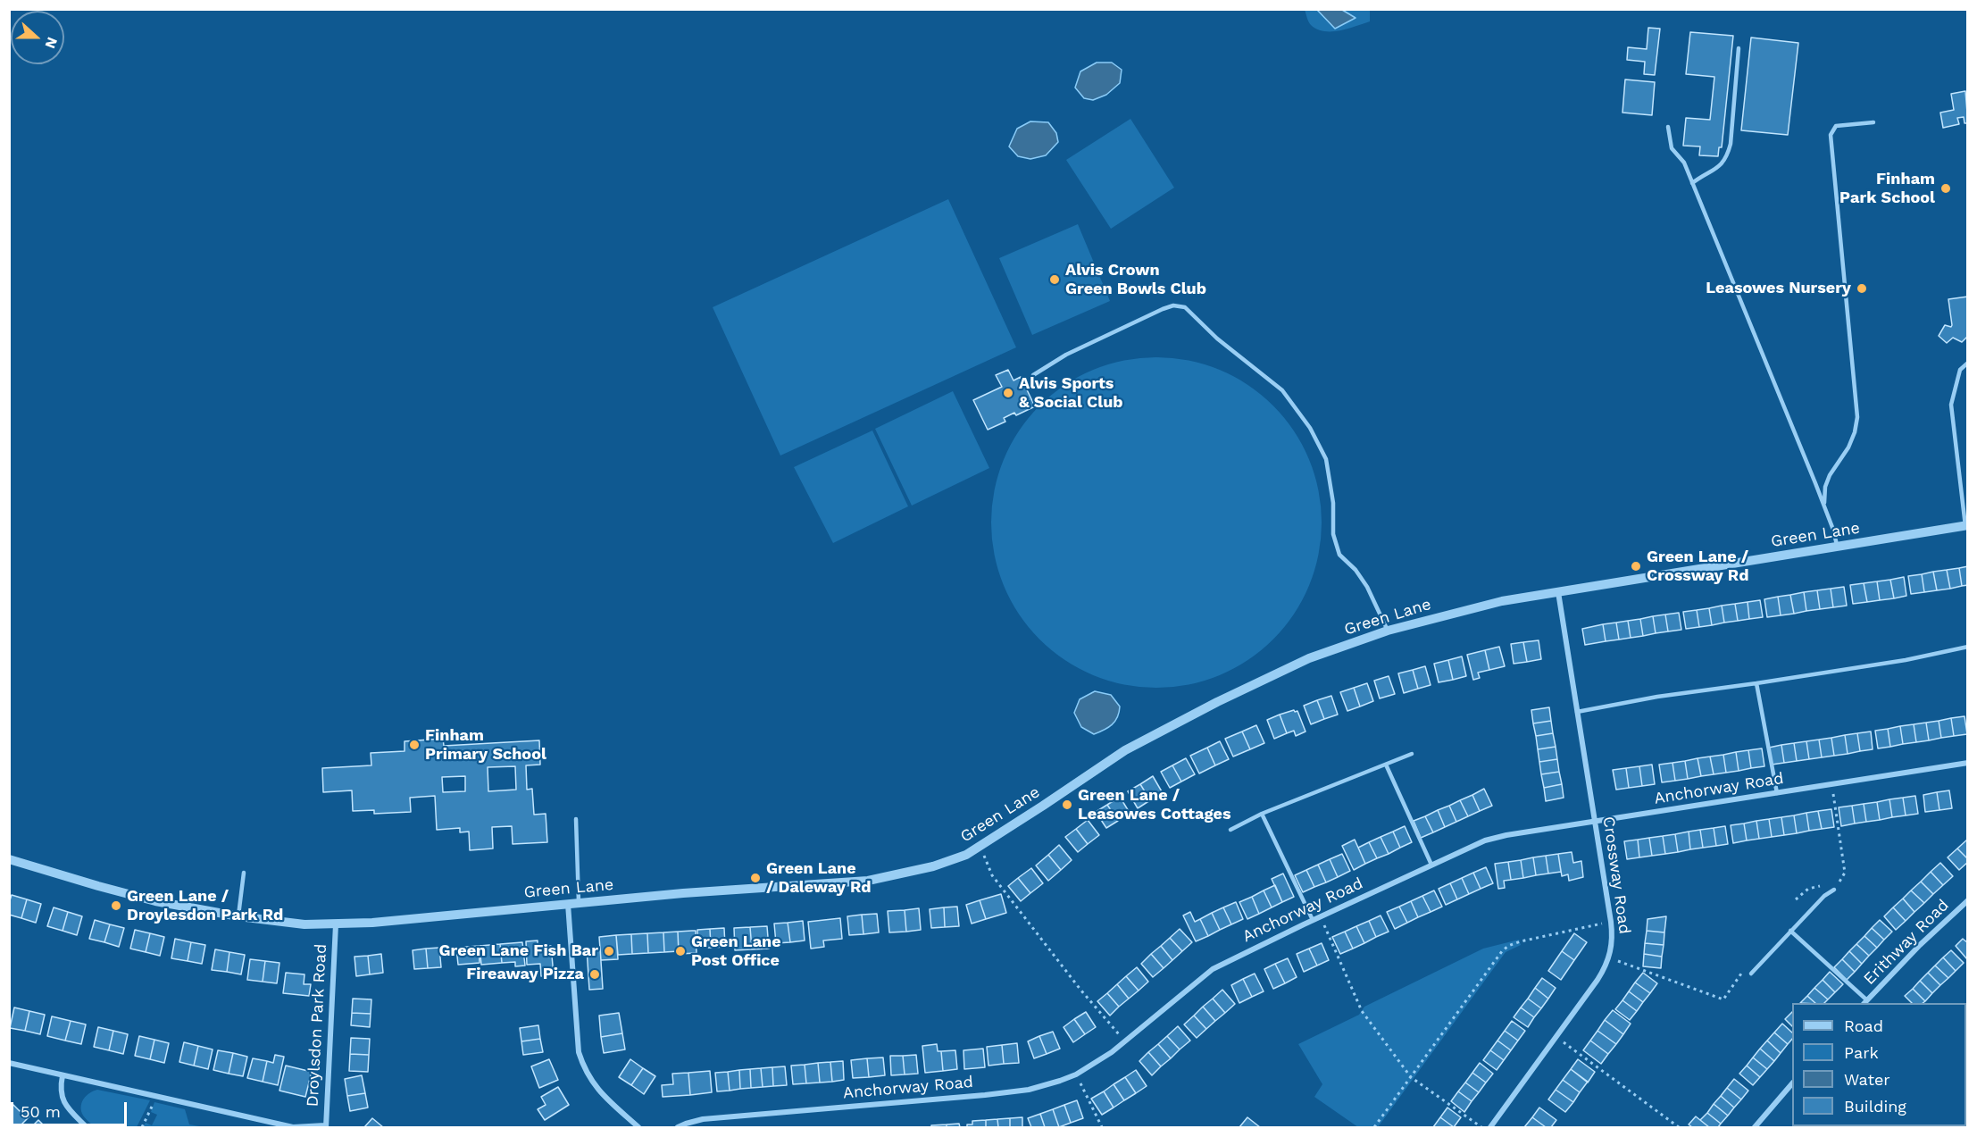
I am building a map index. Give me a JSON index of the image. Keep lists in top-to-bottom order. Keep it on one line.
{"streets":{"street":["Green Lane","Anchorway Road","Crossway Road","Erithway Road","Droylsdon Park Road"]},"crossings":[["Green Lane","Crossway Road"],["Green Lane","Droylsdon Park Road"],["Anchorway Road","Crossway Road"]],"places":["Finham Park School","Alvis Crown Green Bowls Club","Leasowes Nursery","Alvis Sports & Social Club","Green Lane / Crossway Rd","Finham Primary School","Green Lane / Leasowes Cottages","Green Lane / Daleway Rd","Green Lane / Droylesdon Park Rd","Green Lane Fish Bar","Green Lane Post Office","Fireaway Pizza"],"legend":["Road","Park","Water","Building"],"scale_bar":"50 m","north":"right"}
